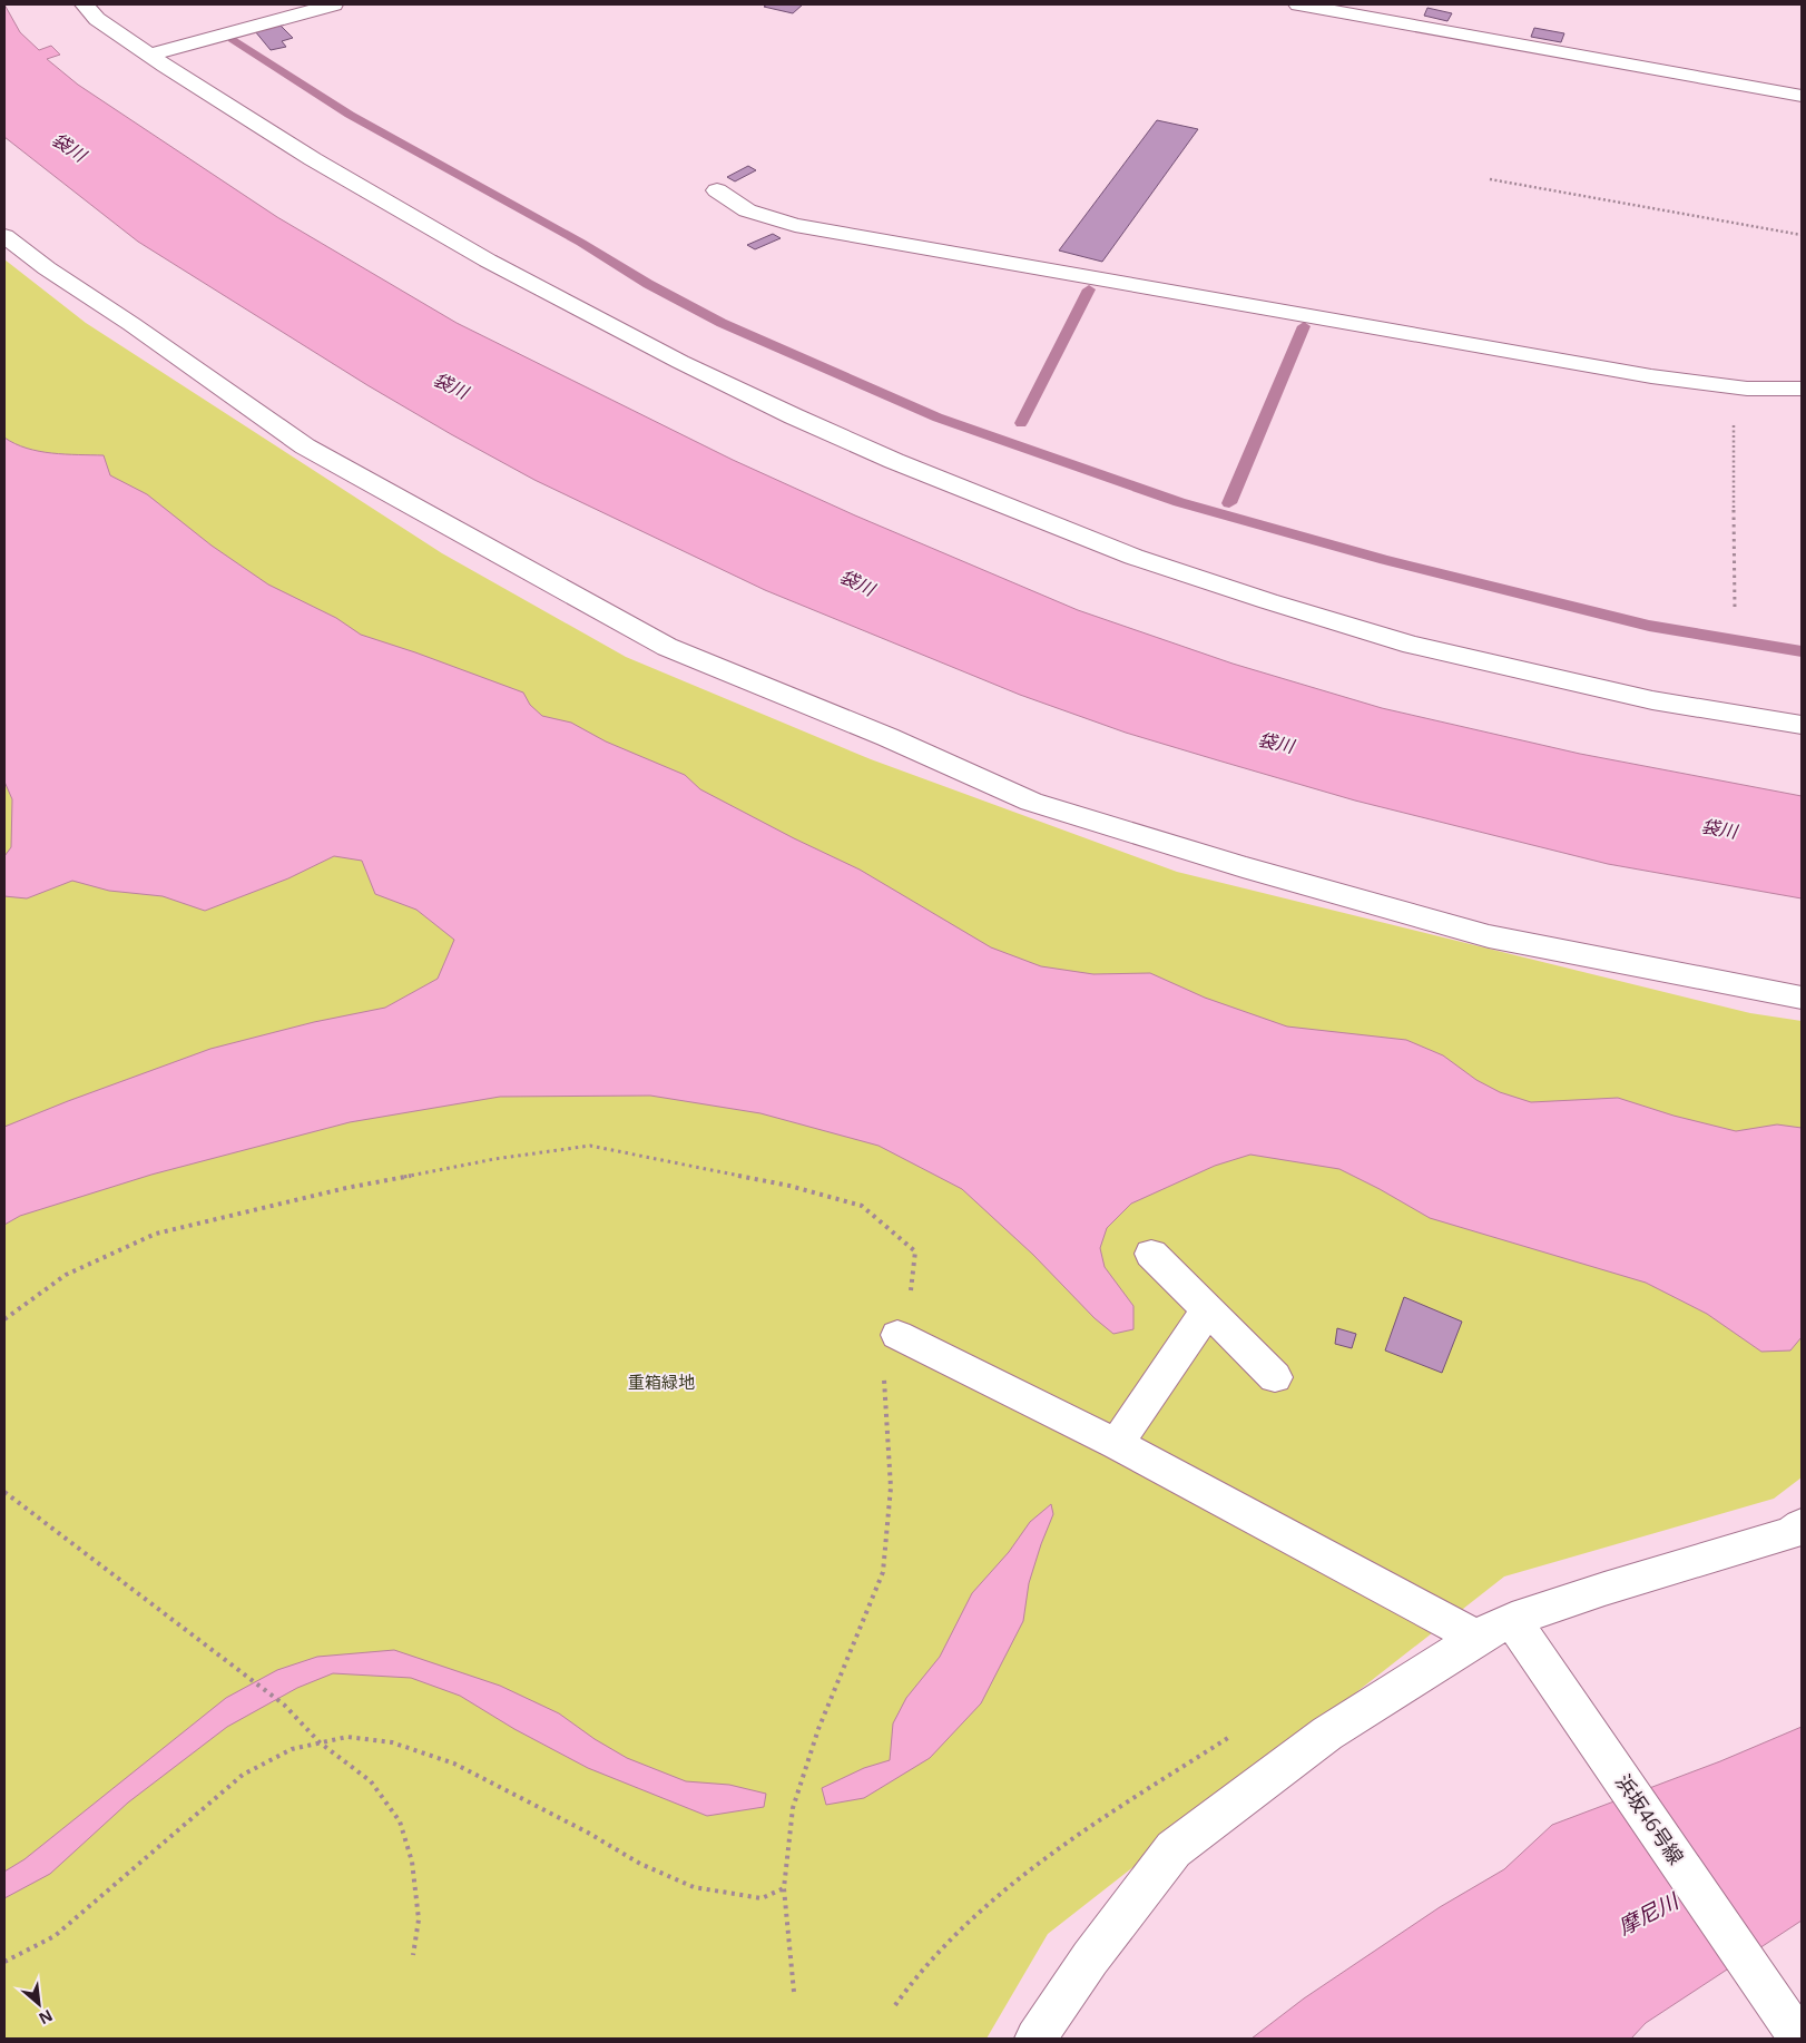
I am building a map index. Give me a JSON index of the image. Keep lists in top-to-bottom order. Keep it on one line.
{"streets":{"street":["浜坂46号線"]},"water":["袋川","摩尼川"],"parks":["重箱緑地"],"north":"bottom right"}
